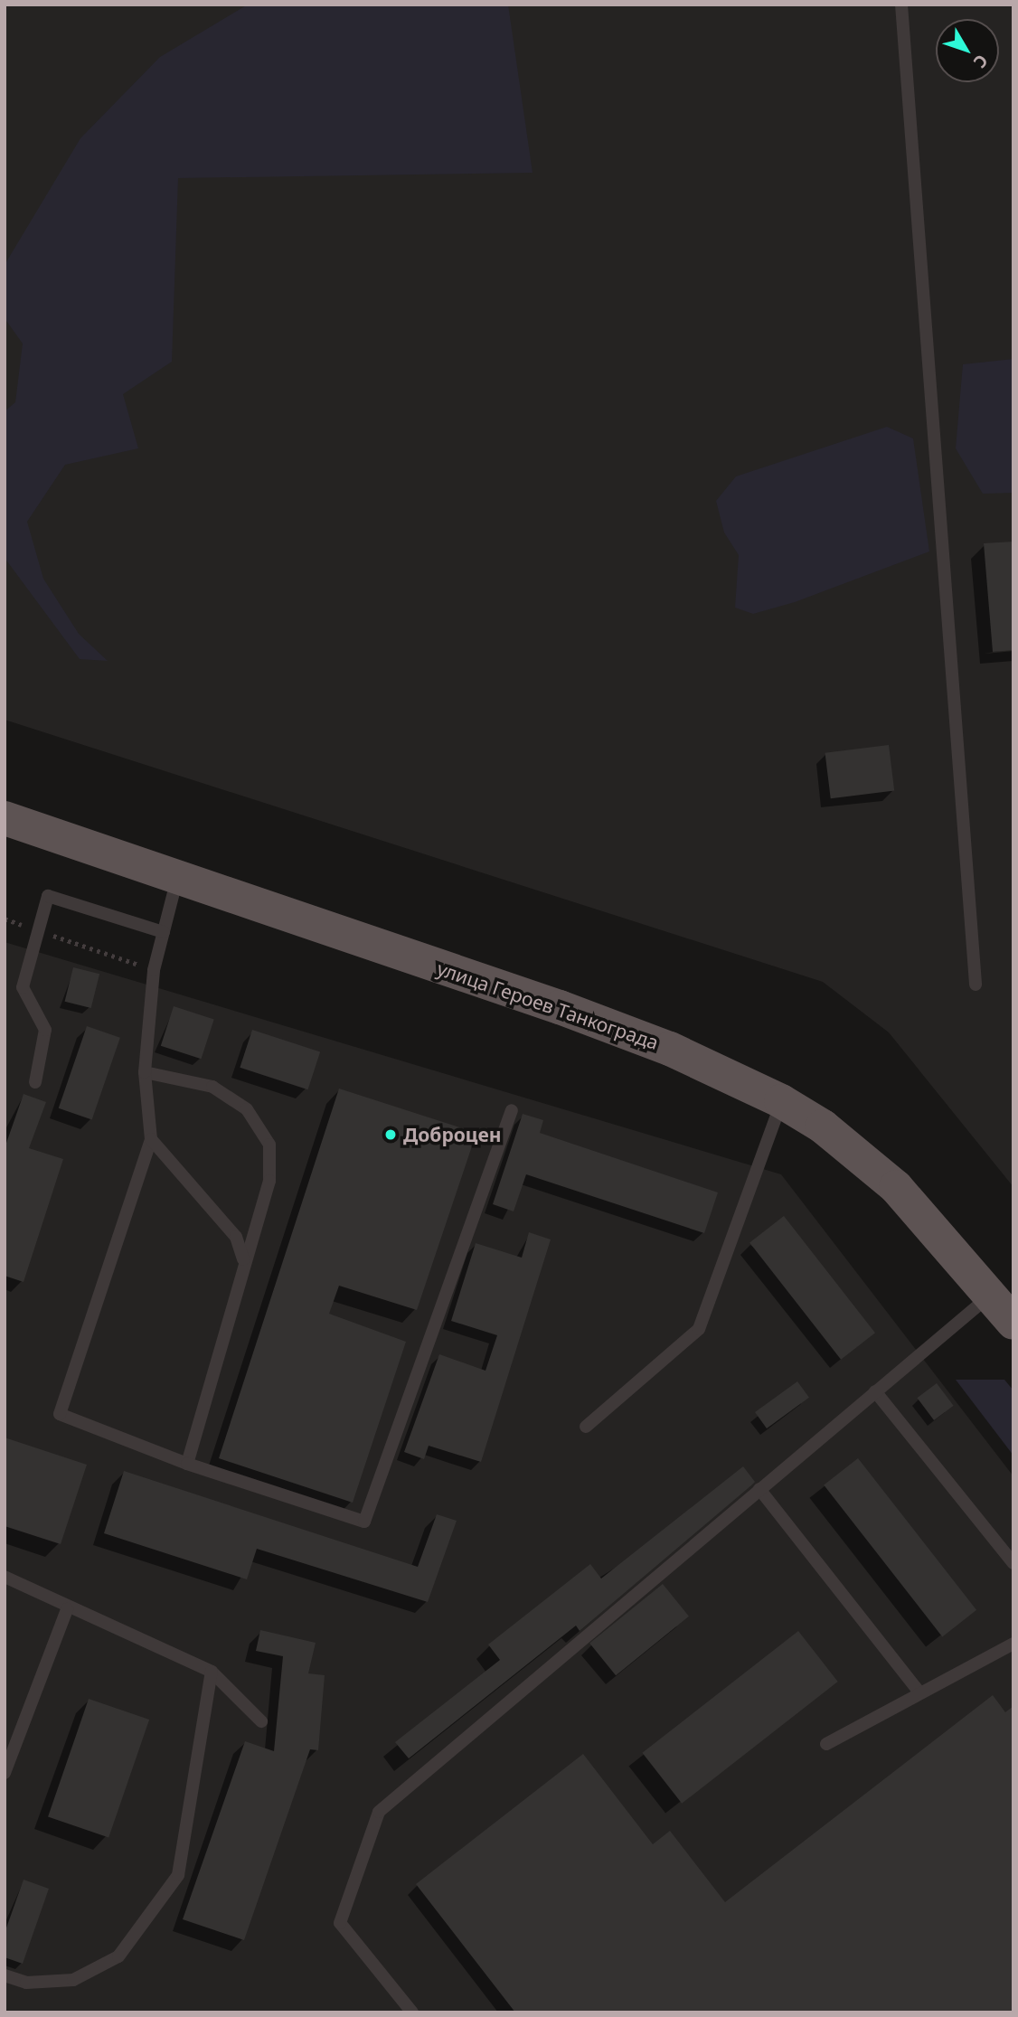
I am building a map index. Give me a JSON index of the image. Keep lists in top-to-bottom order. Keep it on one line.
{"streets":{"main road":["улица Героев Танкограда"]},"places":["Доброцен"],"north":"bottom right"}
